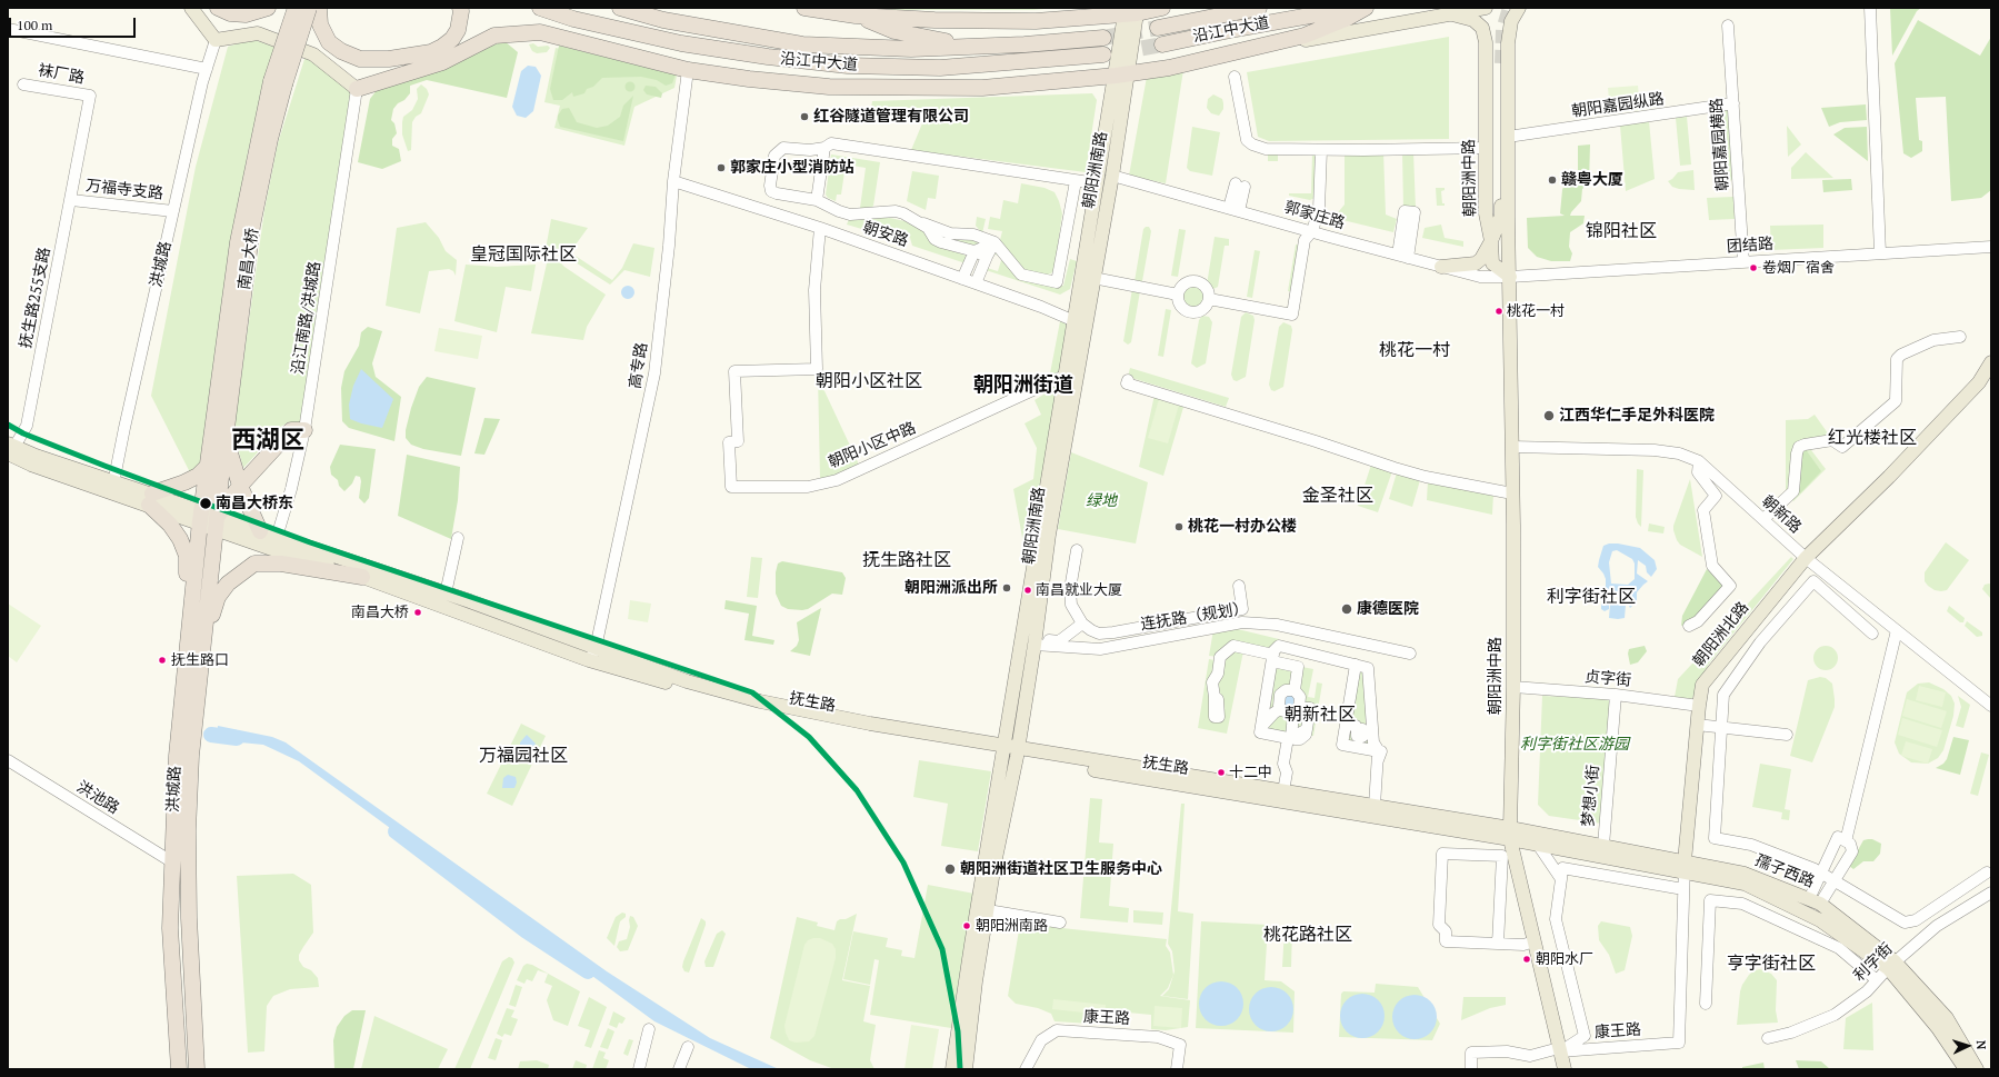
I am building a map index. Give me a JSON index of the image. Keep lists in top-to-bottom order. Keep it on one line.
{"streets":{"highway":["沿江中大道","南昌大桥","洪城路"],"main road":["朝阳洲南路","朝阳洲中路","朝阳洲北路","抚生路","孺子西路"],"street":["袜厂路","朝阳嘉园纵路","朝阳嘉园横路","万福寺支路","郭家庄路","朝安路","团结路","抚生路255支路","沿江南路/洪城路","高专路","朝阳小区中路","朝新路","连抚路（规划）","贞字街","梦想小街","洪池路","利字街","康王路"]},"crossings":[["袜厂路","抚生路255支路"],["朝阳嘉园纵路","朝阳嘉园横路"],["朝阳嘉园纵路","朝阳洲中路"],["朝阳嘉园横路","团结路"],["朝阳洲南路","郭家庄路"],["朝阳洲南路","朝安路"],["朝阳洲南路","朝阳小区中路"],["朝阳洲南路","连抚路（规划）"],["朝阳洲南路","抚生路"],["朝阳洲中路","郭家庄路"],["朝阳洲中路","团结路"],["朝阳洲中路","朝新路"],["朝阳洲中路","贞字街"],["朝阳洲中路","抚生路"],["朝阳洲中路","孺子西路"],["朝阳洲中路","康王路"],["万福寺支路","洪城路"],["万福寺支路","抚生路255支路"],["郭家庄路","团结路"],["朝安路","高专路"],["朝安路","朝阳小区中路"],["南昌大桥","洪城路"],["南昌大桥","抚生路"],["洪城路","抚生路"],["洪城路","洪池路"],["抚生路255支路","抚生路"],["沿江南路/洪城路","抚生路"],["高专路","抚生路"],["朝新路","朝阳洲北路"],["朝阳洲北路","贞字街"],["朝阳洲北路","孺子西路"],["朝阳洲北路","康王路"],["贞字街","梦想小街"],["抚生路","孺子西路"],["梦想小街","孺子西路"],["孺子西路","利字街"]],"districts":["锦阳社区","皇冠国际社区","桃花一村","朝阳小区社区","朝阳洲街道","红光楼社区","西湖区","金圣社区","抚生路社区","利字街社区","朝新社区","万福园社区","桃花路社区","亨字街社区"],"parks":["绿地","利字街社区游园"],"places":["红谷隧道管理有限公司","郭家庄小型消防站","赣粤大厦","卷烟厂宿舍","桃花一村","江西华仁手足外科医院","南昌大桥东","桃花一村办公楼","朝阳洲派出所","南昌就业大厦","康德医院","南昌大桥","抚生路口","十二中","朝阳洲街道社区卫生服务中心","朝阳洲南路","朝阳水厂"],"scale_bar":"100 m","north":"right"}
